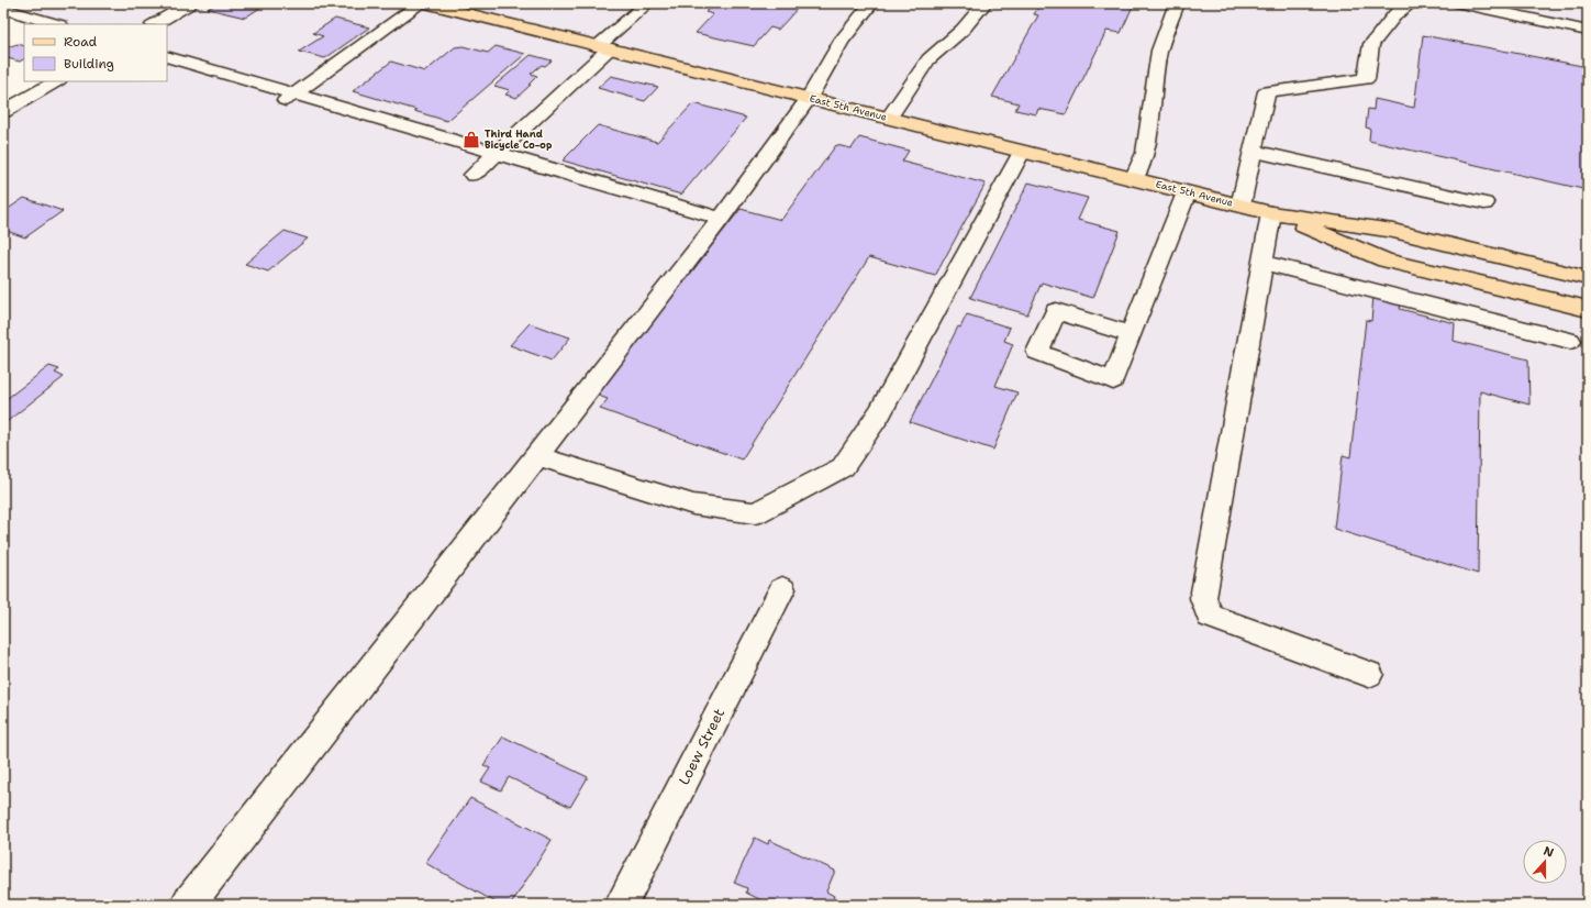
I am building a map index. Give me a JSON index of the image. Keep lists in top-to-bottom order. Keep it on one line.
{"streets":{"main road":["East 5th Avenue"],"street":["Loew Street"]},"places":{"shop":["Third Hand Bicycle Co-op"]},"legend":["Road","Building"],"north":"top"}
